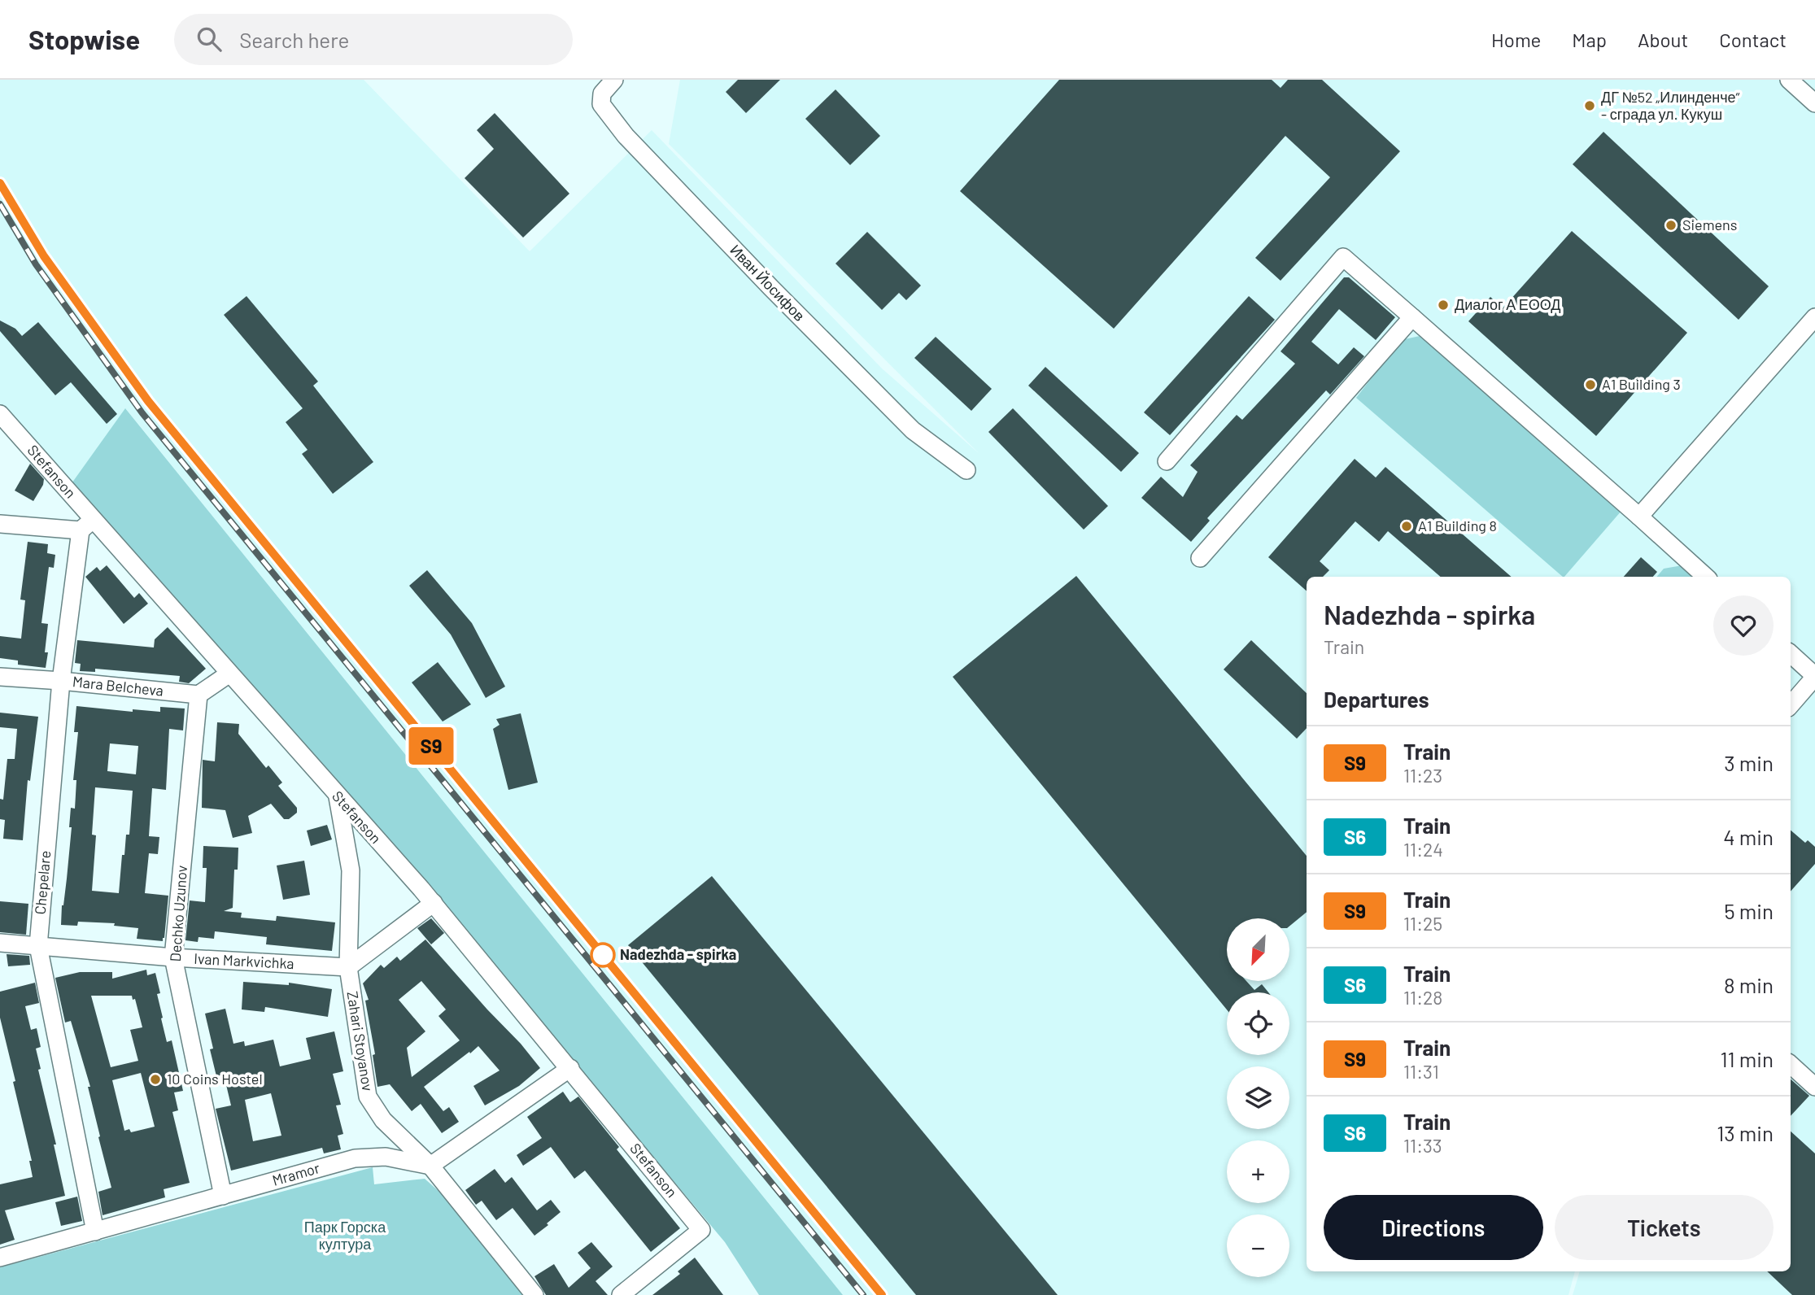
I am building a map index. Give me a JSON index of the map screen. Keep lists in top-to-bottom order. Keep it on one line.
{"streets":{"street":["Иван Йосифов","Stefanson","Mara Belcheva","Chepelare","Dechko Uzunov","Ivan Markvichka","Zahari Stoyanov","Mramor"]},"crossings":[["Stefanson","Chepelare"],["Stefanson","Zahari Stoyanov"],["Mara Belcheva","Chepelare"],["Mara Belcheva","Dechko Uzunov"],["Chepelare","Ivan Markvichka"],["Chepelare","Mramor"],["Dechko Uzunov","Ivan Markvichka"],["Dechko Uzunov","Mramor"],["Ivan Markvichka","Zahari Stoyanov"],["Zahari Stoyanov","Mramor"]],"parks":["Парк Горска култура"],"places":["ДГ №52 „Илинденче“ - сграда ул. Кукуш","Siemens","Диалог А ЕООД","A1 Building 3","A1 Building 8","Nadezhda - spirka","10 Coins Hostel"],"north":"bottom left","page":{"header":"Stopwise","search":"Search here","nav":["Home","Map","About","Contact"],"on_map":"S9","heading":[["Nadezhda - spirka","Train"],"Departures"],"list":[{"mark":"S9","name":"Train","note":"11:23","value":"3 min"},{"mark":"S6","name":"Train","note":"11:24","value":"4 min"},{"mark":"S9","name":"Train","note":"11:25","value":"5 min"},{"mark":"S6","name":"Train","note":"11:28","value":"8 min"},{"mark":"S9","name":"Train","note":"11:31","value":"11 min"},{"mark":"S6","name":"Train","note":"11:33","value":"13 min"}],"map_buttons":["+","−"],"buttons":["Directions","Tickets"]}}
